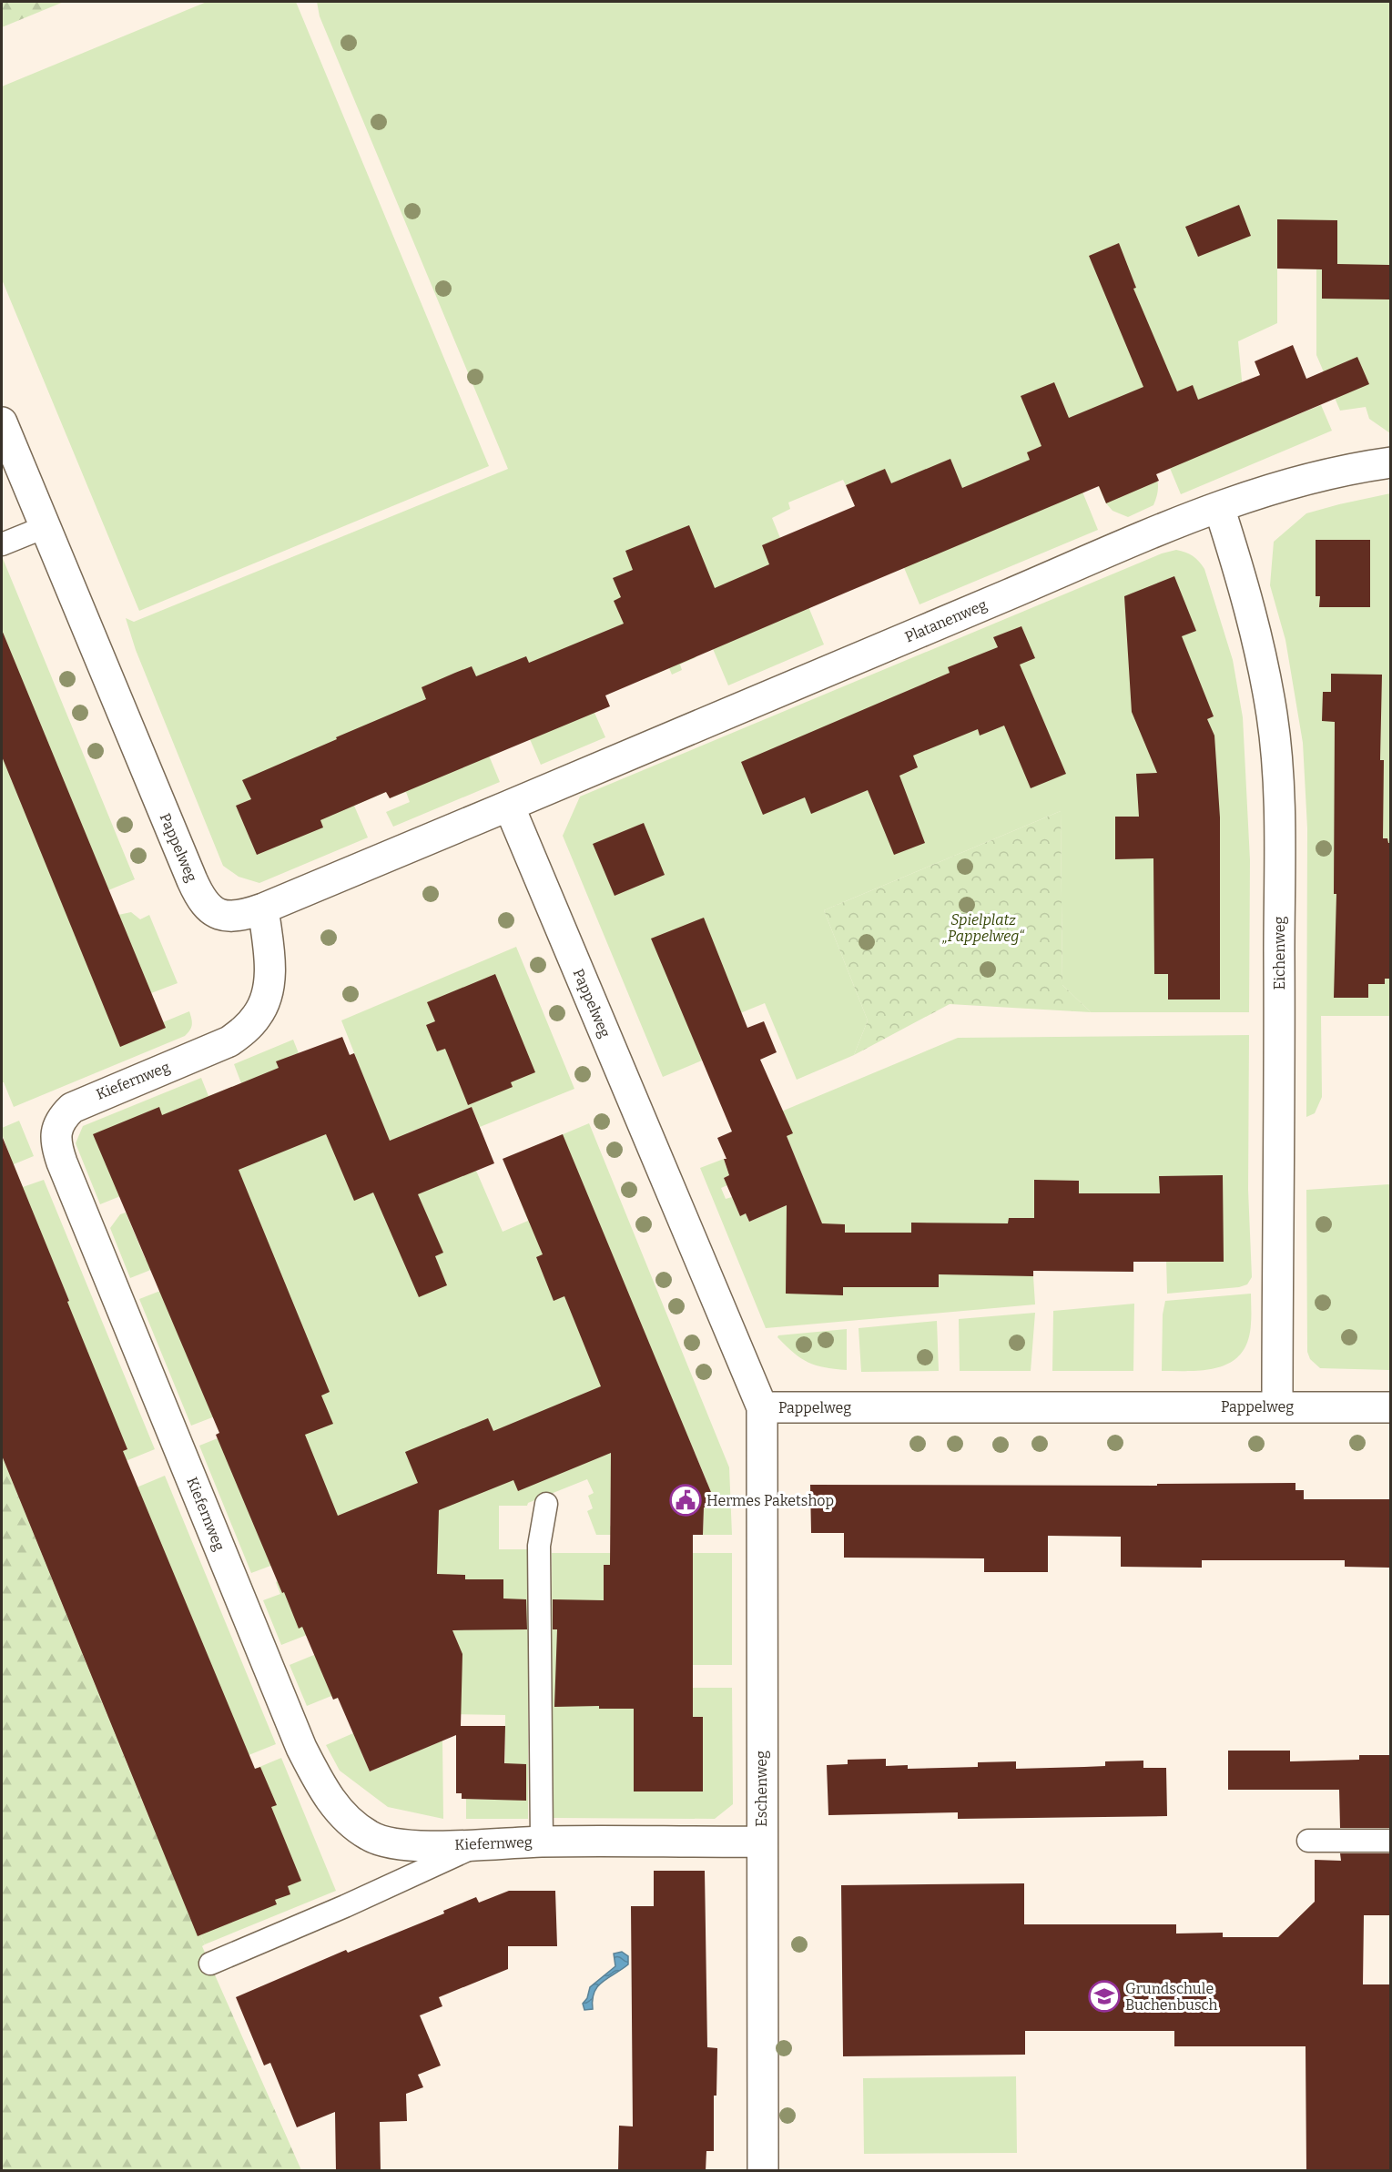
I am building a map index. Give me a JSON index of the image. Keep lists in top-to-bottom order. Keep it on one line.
{"streets":{"street":["Platanenweg","Pappelweg","Eichenweg","Kiefernweg","Eschenweg"]},"crossings":[["Platanenweg","Pappelweg"],["Platanenweg","Eichenweg"],["Pappelweg","Eichenweg"],["Pappelweg","Kiefernweg"],["Pappelweg","Eschenweg"],["Kiefernweg","Eschenweg"]],"parks":["Spielplatz „Pappelweg“"],"places":{"public building":["Hermes Paketshop"],"school or university":["Grundschule Buchenbusch"]}}
